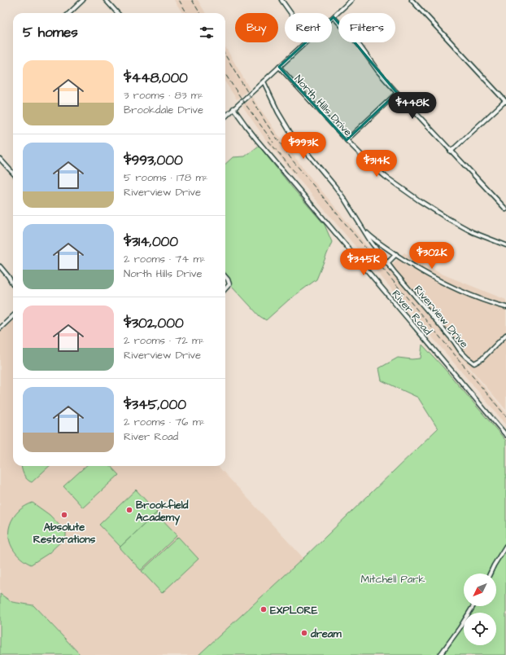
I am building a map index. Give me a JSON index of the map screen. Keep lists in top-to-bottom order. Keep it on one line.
{"streets":{"street":["North Hills Drive","River Road","Riverview Drive"]},"parks":["Mitchell Park"],"places":["Brookfield Academy","Absolute Restorations","EXPLORE","dream"],"north":"bottom left","page":{"chip":["Buy","Rent","Filters"],"heading":"5 homes","list":[{"name":"$448,000","note":"3 rooms · 83 m² · Brookdale Drive"},{"name":"$993,000","note":"5 rooms · 178 m² · Riverview Drive"},{"name":"$314,000","note":"2 rooms · 74 m² · North Hills Drive"},{"name":"$302,000","note":"2 rooms · 72 m² · Riverview Drive"},{"name":"$345,000","note":"2 rooms · 76 m² · River Road"}],"price":["$448K","$993K","$314K","$302K","$345K"]}}
